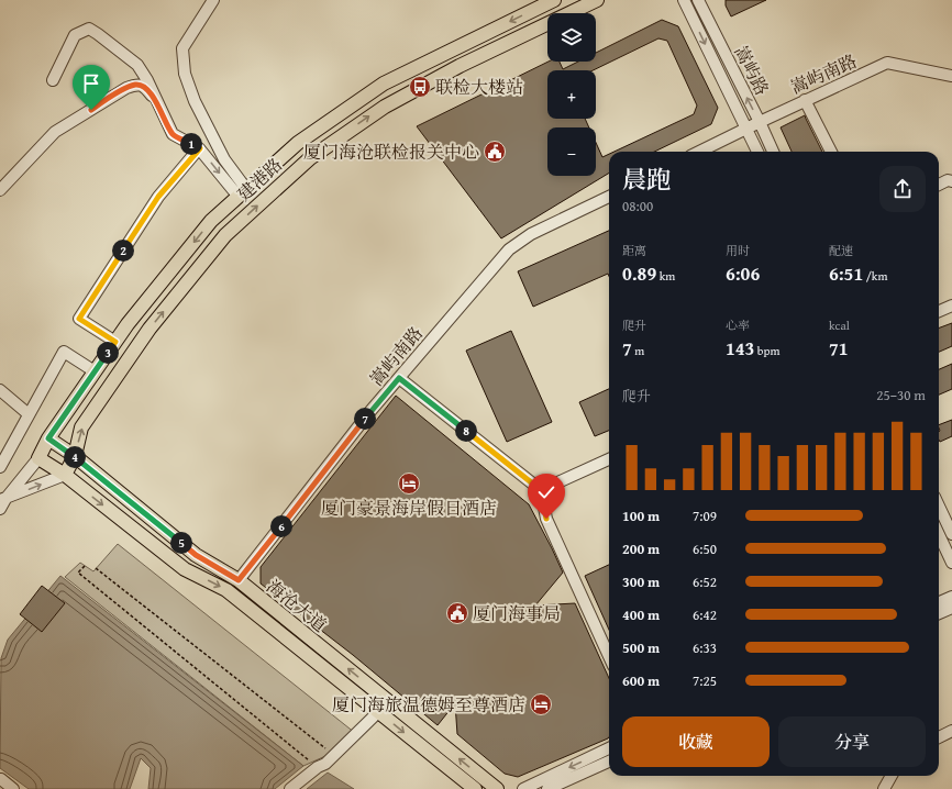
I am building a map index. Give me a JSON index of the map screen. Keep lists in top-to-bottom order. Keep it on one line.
{"streets":{"main road":["建港路","海沧大道"],"street":["嵩屿路","嵩屿南路"]},"crossings":[["嵩屿路","嵩屿南路"],["嵩屿南路","海沧大道"],["建港路","海沧大道"]],"places":{"bus stop":["联检大楼站"],"public building":["厦门海沧联检报关中心","厦门海事局"],"hotel":["厦门豪景海岸假日酒店","厦门海旅温德姆至尊酒店"]},"page":{"map_buttons":["+","−"],"pins":["1","2","3","7","8","4","6","5"],"heading":["晨跑","08:00"],"stats":[["距离","0.89 km"],["用时","6:06"],["配速","6:51 /km"],["爬升","7 m"],["心率","143 bpm"],["kcal","71"]],"chart":["爬升","25–30 m"],"list":[{"name":"100 m","note":"7:09"},{"name":"200 m","note":"6:50"},{"name":"300 m","note":"6:52"},{"name":"400 m","note":"6:42"},{"name":"500 m","note":"6:33"},{"name":"600 m","note":"7:25"}],"buttons":["收藏","分享"]}}
